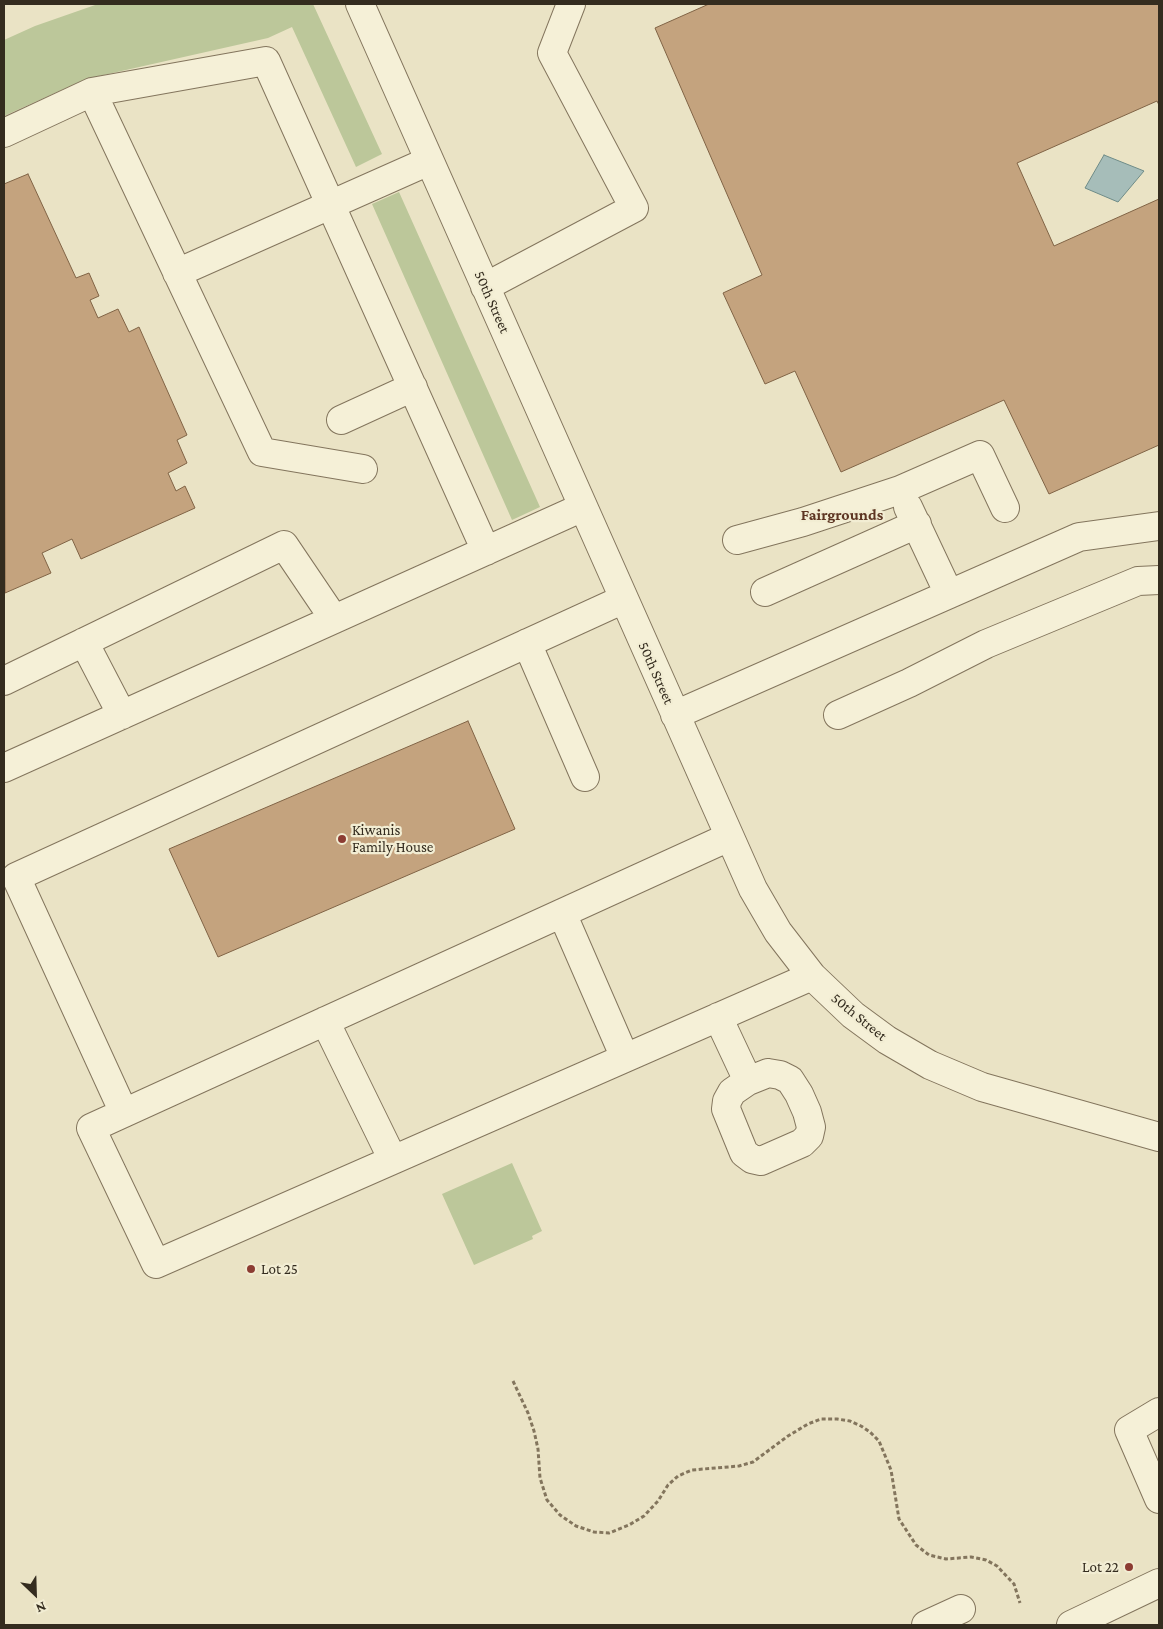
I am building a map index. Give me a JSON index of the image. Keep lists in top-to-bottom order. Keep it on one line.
{"streets":{"street":["50th Street"]},"districts":["Fairgrounds"],"places":["Kiwanis Family House","Lot 25","Lot 22"],"north":"bottom right"}
